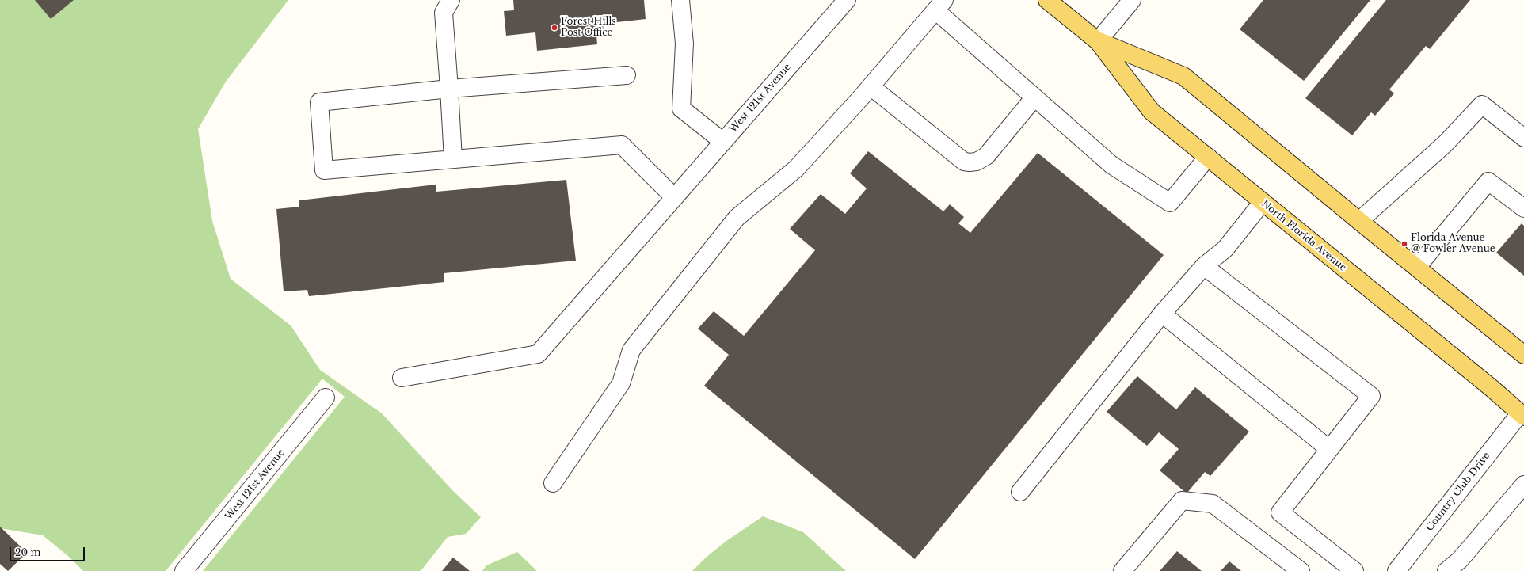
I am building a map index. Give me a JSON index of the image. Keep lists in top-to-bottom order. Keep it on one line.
{"streets":{"main road":["North Florida Avenue"],"street":["West 121st Avenue","Country Club Drive"]},"crossings":[["North Florida Avenue","Country Club Drive"]],"places":["Forest Hills Post Office","Florida Avenue @ Fowler Avenue"],"scale_bar":"20 m"}
